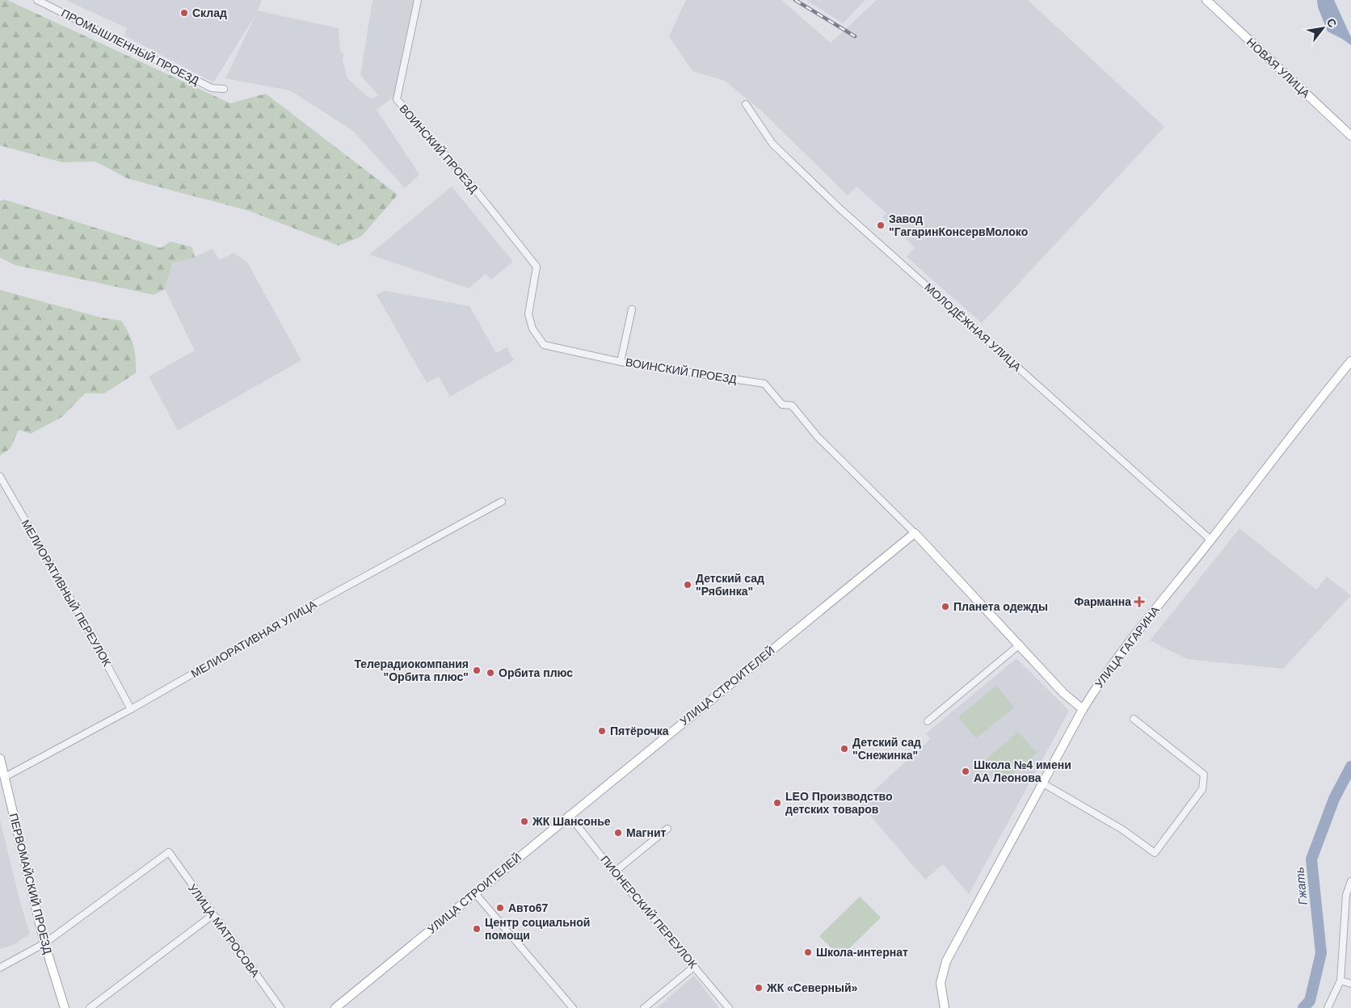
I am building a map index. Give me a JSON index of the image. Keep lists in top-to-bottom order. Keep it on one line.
{"streets":{"main road":["НОВАЯ УЛИЦА","ВОИНСКИЙ ПРОЕЗД","УЛИЦА ГАГАРИНА","УЛИЦА СТРОИТЕЛЕЙ","ПЕРВОМАЙСКИЙ ПРОЕЗД"],"street":["ПРОМЫШЛЕННЫЙ ПРОЕЗД","МОЛОДЁЖНАЯ УЛИЦА","МЕЛИОРАТИВНЫЙ ПЕРЕУЛОК","МЕЛИОРАТИВНАЯ УЛИЦА","ПИОНЕРСКИЙ ПЕРЕУЛОК","УЛИЦА МАТРОСОВА"]},"crossings":[["ВОИНСКИЙ ПРОЕЗД","УЛИЦА ГАГАРИНА"],["ВОИНСКИЙ ПРОЕЗД","УЛИЦА СТРОИТЕЛЕЙ"],["МОЛОДЁЖНАЯ УЛИЦА","УЛИЦА ГАГАРИНА"],["МЕЛИОРАТИВНЫЙ ПЕРЕУЛОК","МЕЛИОРАТИВНАЯ УЛИЦА"],["МЕЛИОРАТИВНАЯ УЛИЦА","ПЕРВОМАЙСКИЙ ПРОЕЗД"],["УЛИЦА СТРОИТЕЛЕЙ","ПИОНЕРСКИЙ ПЕРЕУЛОК"],["ПЕРВОМАЙСКИЙ ПРОЕЗД","УЛИЦА МАТРОСОВА"]],"water":["Гжать"],"places":{"other":["Склад","Завод \"ГагаринКонсервМолоко","Детский сад \"Рябинка\"","Планета одежды","Телерадиокомпания \"Орбита плюс\"","Орбита плюс","Пятёрочка","Детский сад \"Снежинка\"","Школа №4 имени АА Леонова","LEO Производство детских товаров","ЖК Шансонье","Магнит","Авто67","Центр социальной помощи","Школа-интернат","ЖК «Северный»"],"health":["Фарманна"]},"north":"top right"}
